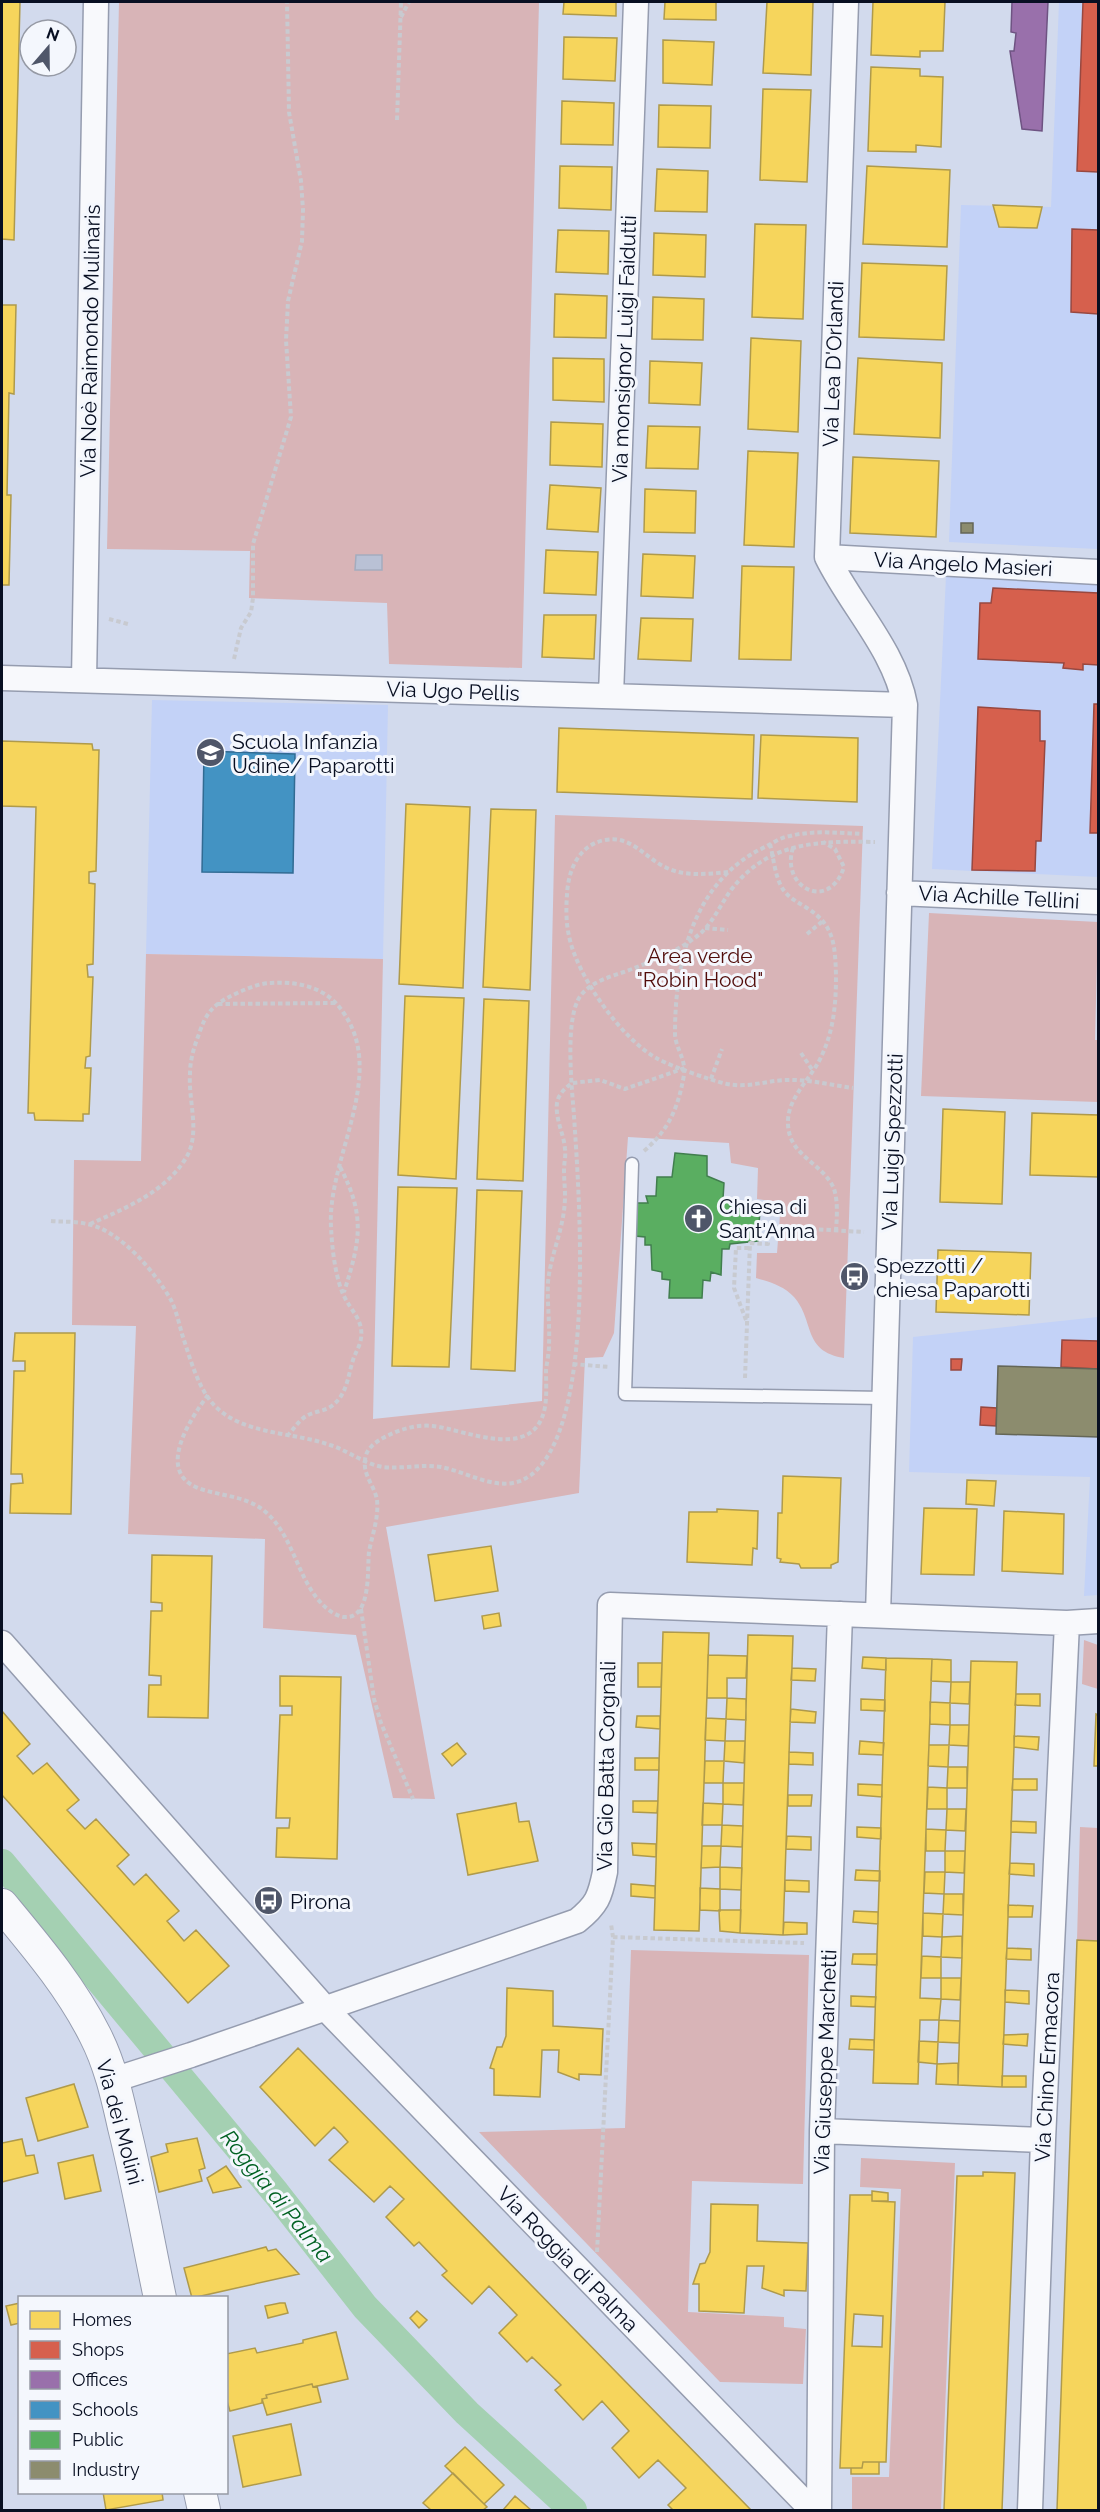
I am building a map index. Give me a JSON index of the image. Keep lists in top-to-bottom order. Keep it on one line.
{"streets":{"street":["Via Noè Raimondo Mulinaris","Via monsignor Luigi Faidutti","Via Lea D'Orlandi","Via Angelo Masieri","Via Ugo Pellis","Via Achille Tellini","Via Luigi Spezzotti","Via Gio Batta Corgnali","Via Giuseppe Marchetti","Via Chino Ermacora","Via dei Molini","Via Roggia di Palma"]},"crossings":[["Via Noè Raimondo Mulinaris","Via Ugo Pellis"],["Via monsignor Luigi Faidutti","Via Ugo Pellis"],["Via Lea D'Orlandi","Via Angelo Masieri"],["Via Ugo Pellis","Via Luigi Spezzotti"],["Via Achille Tellini","Via Luigi Spezzotti"],["Via Luigi Spezzotti","Via Gio Batta Corgnali"],["Via Gio Batta Corgnali","Via Giuseppe Marchetti"],["Via Gio Batta Corgnali","Via Chino Ermacora"],["Via Gio Batta Corgnali","Via dei Molini"],["Via Gio Batta Corgnali","Via Roggia di Palma"]],"water":["Roggia di Palma"],"parks":["Area verde \"Robin Hood\""],"places":{"school or university":["Scuola Infanzia Udine/ Paparotti"],"church":["Chiesa di Sant'Anna"],"bus stop":["Spezzotti / chiesa Paparotti","Pirona"]},"legend":["Homes","Shops","Offices","Schools","Public","Industry"],"north":"top"}
